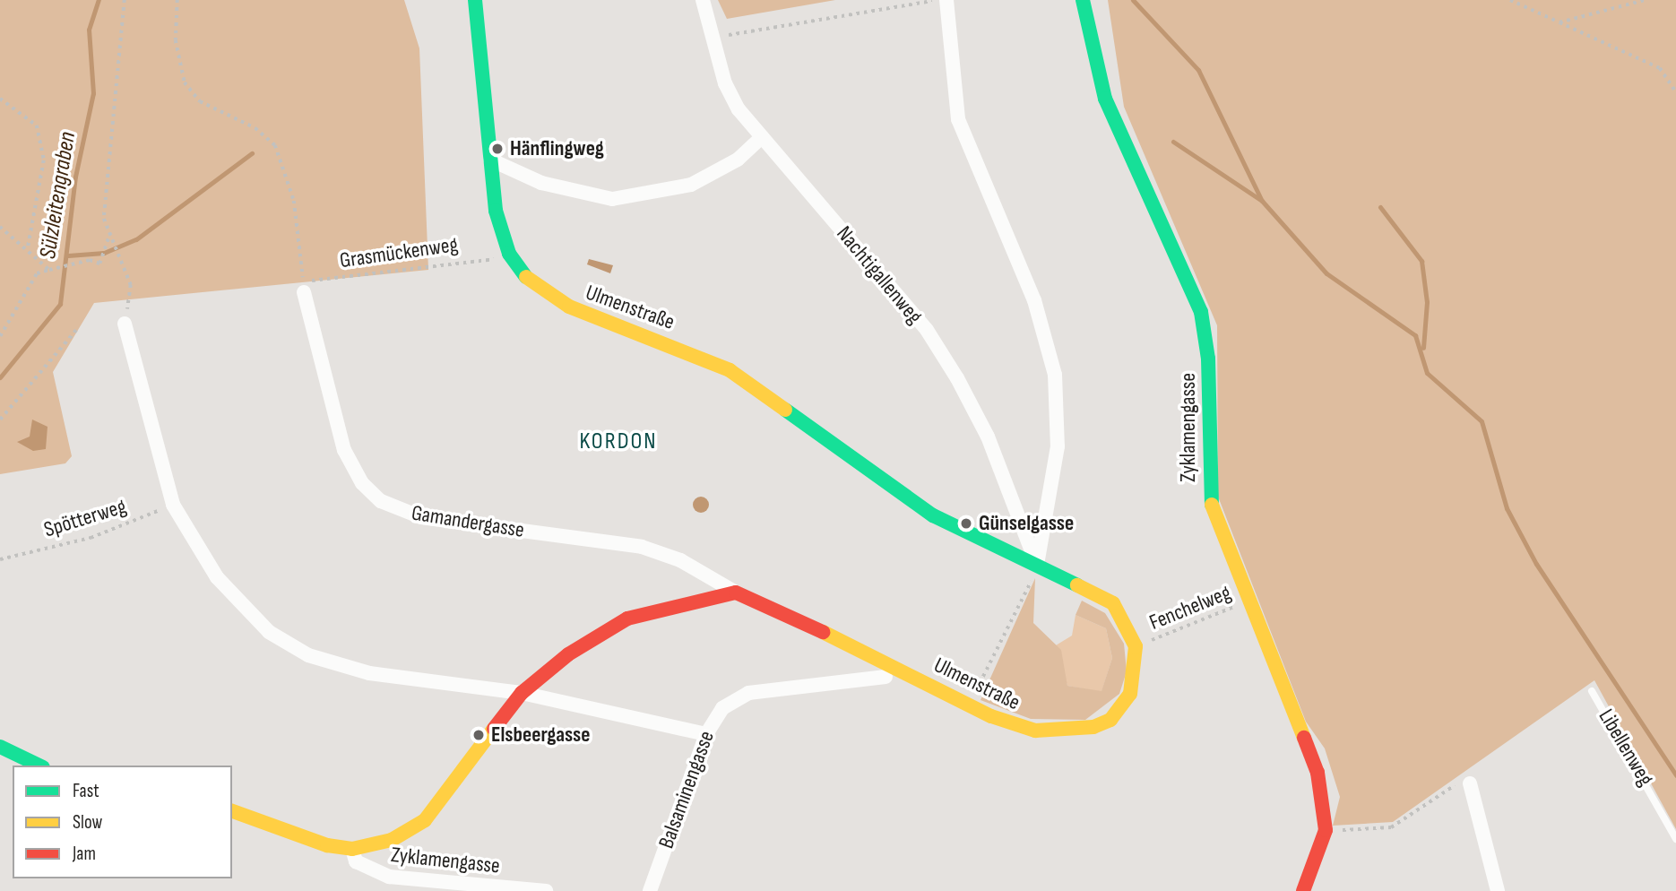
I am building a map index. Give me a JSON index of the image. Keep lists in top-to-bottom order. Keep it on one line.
{"streets":{"street":["Nachtigallenweg","Ulmenstraße","Zyklamengasse","Gamandergasse","Balsaminengasse"],"lane":["Libellenweg"],"path":["Grasmückenweg","Spötterweg","Fenchelweg"]},"crossings":[["Grasmückenweg","Gamandergasse"],["Nachtigallenweg","Ulmenstraße"],["Ulmenstraße","Gamandergasse"],["Zyklamengasse","Fenchelweg"]],"districts":["KORDON"],"water":["Sülzleitengraben"],"places":["Hänflingweg","Günselgasse","Elsbeergasse"],"legend":["Fast","Slow","Jam"]}
